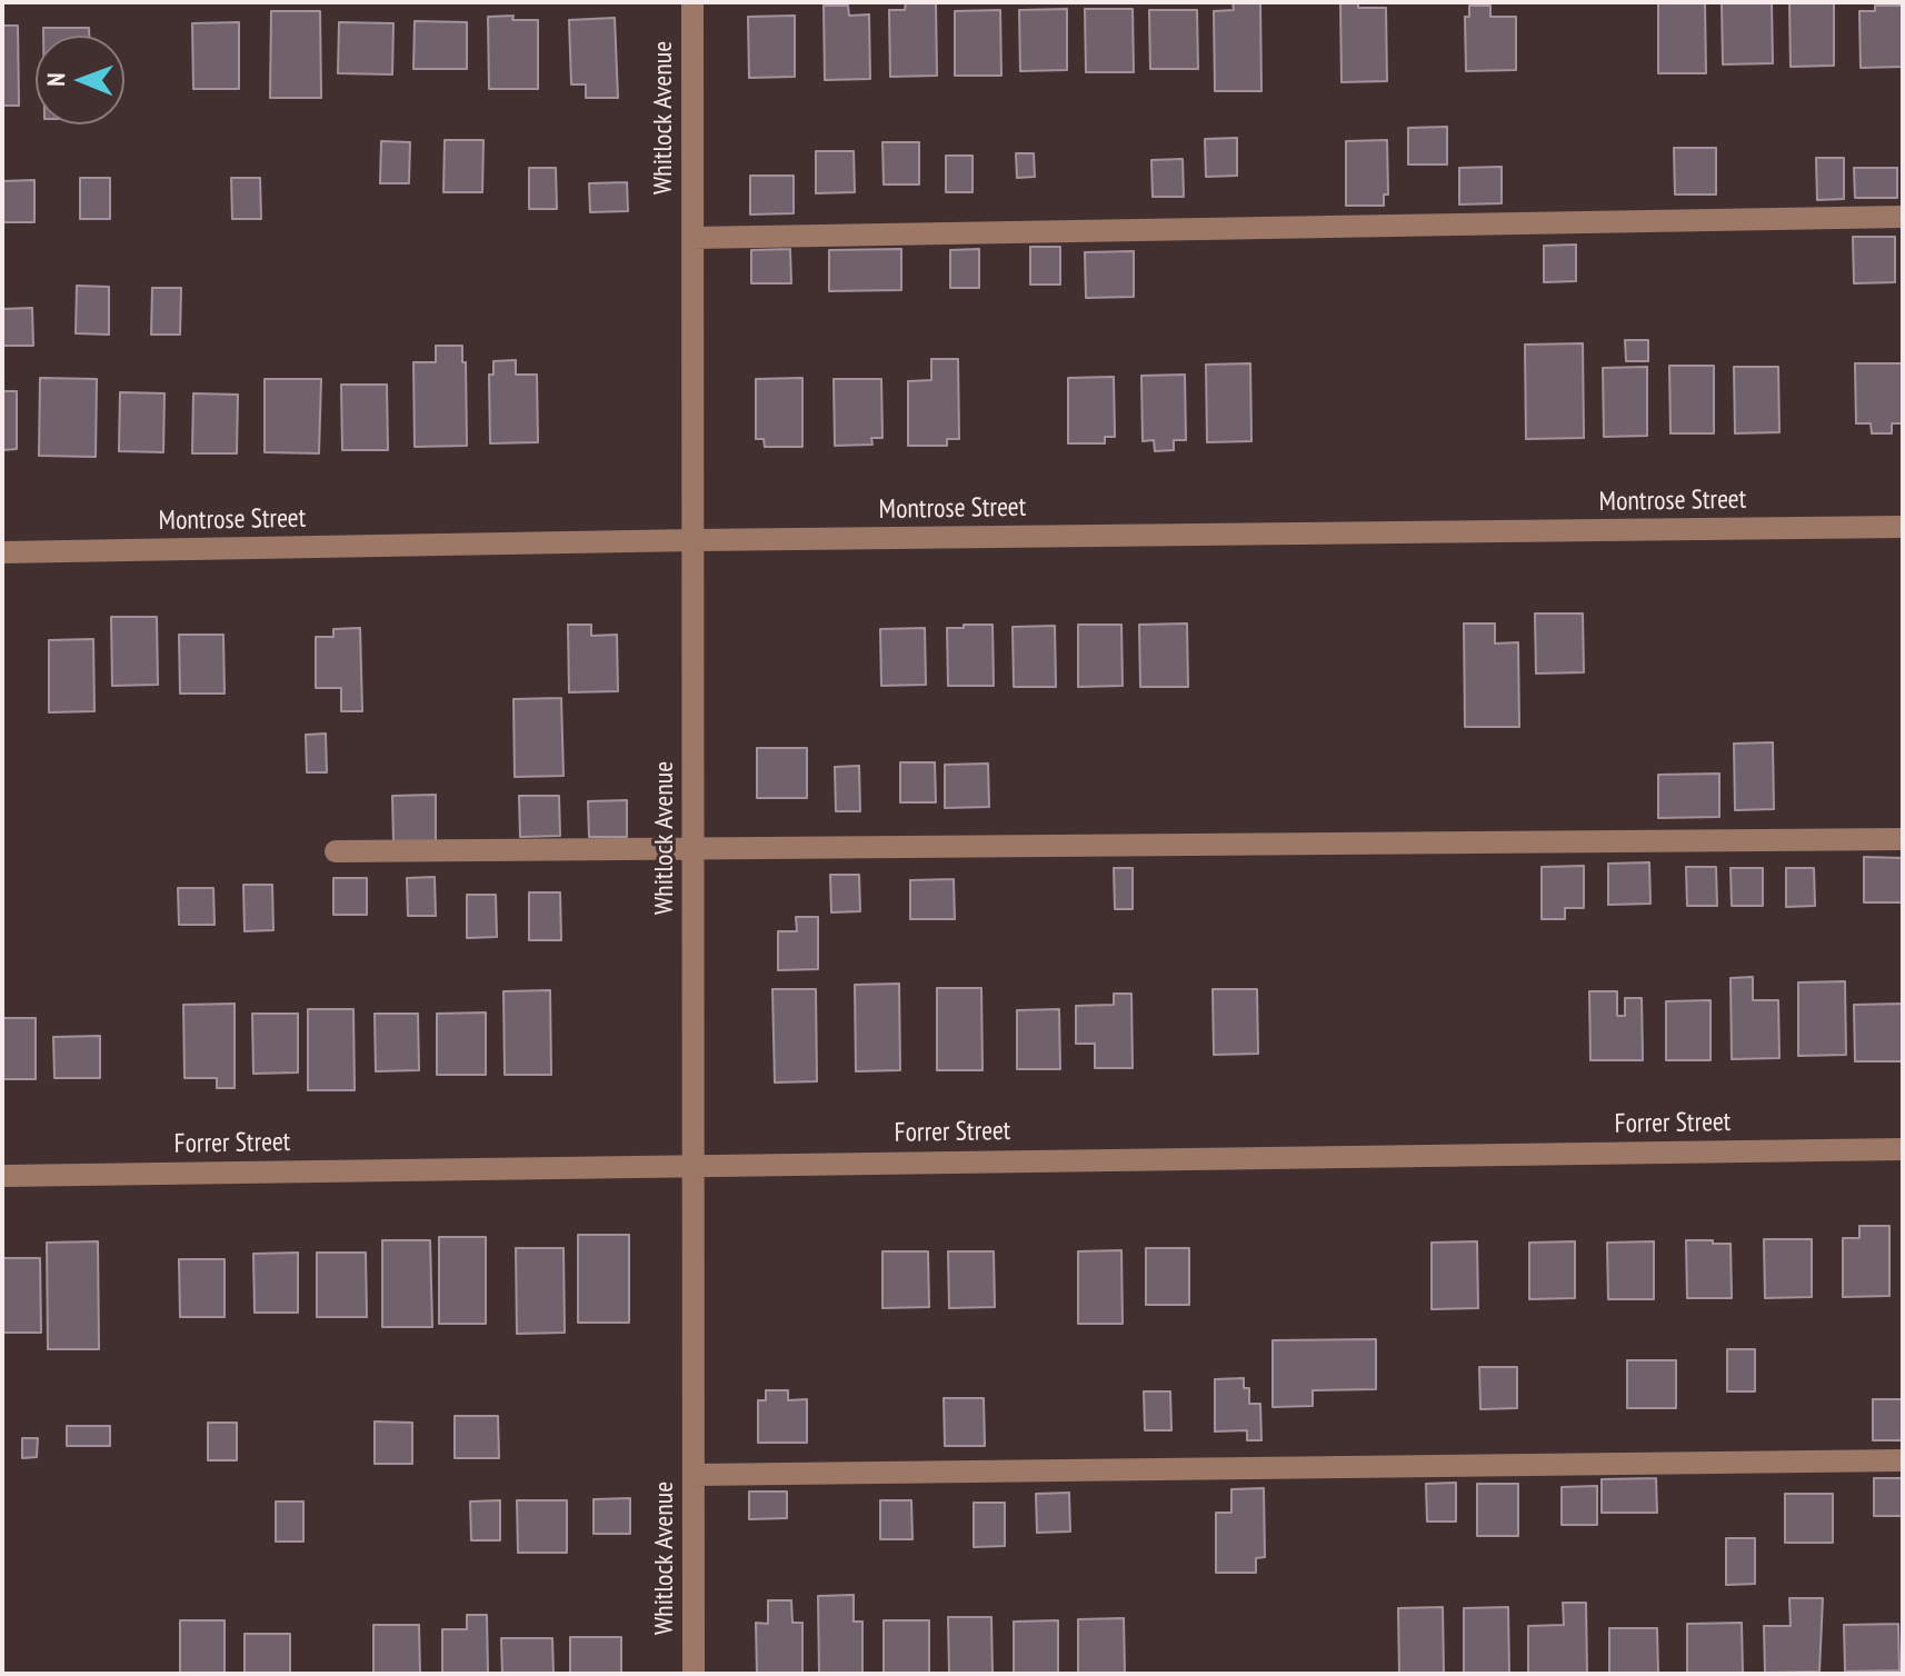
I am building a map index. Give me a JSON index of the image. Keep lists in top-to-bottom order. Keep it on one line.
{"streets":{"street":["Whitlock Avenue","Montrose Street","Forrer Street"]},"crossings":[["Whitlock Avenue","Montrose Street"],["Whitlock Avenue","Forrer Street"]],"north":"left"}
